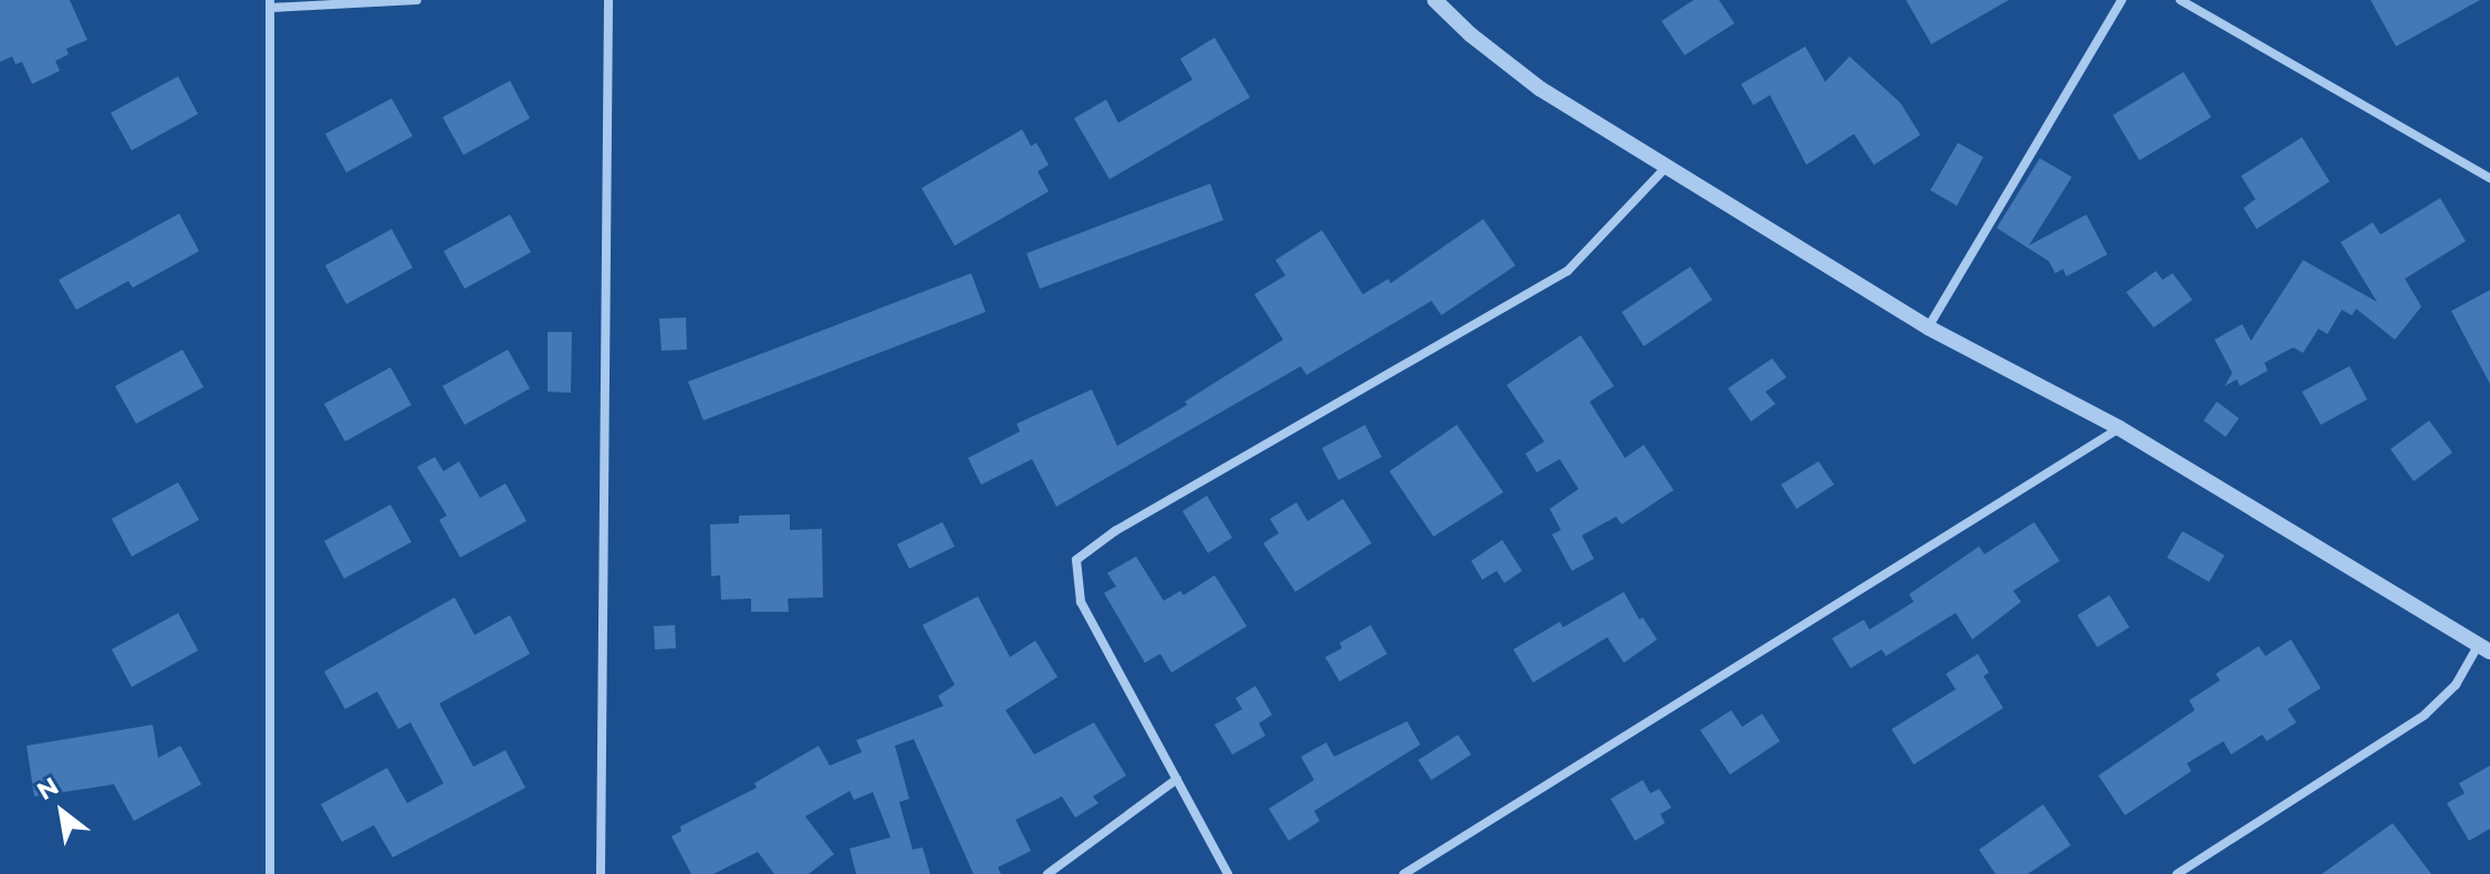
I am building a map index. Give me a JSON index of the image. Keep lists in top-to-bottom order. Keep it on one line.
{"north":"top left"}
